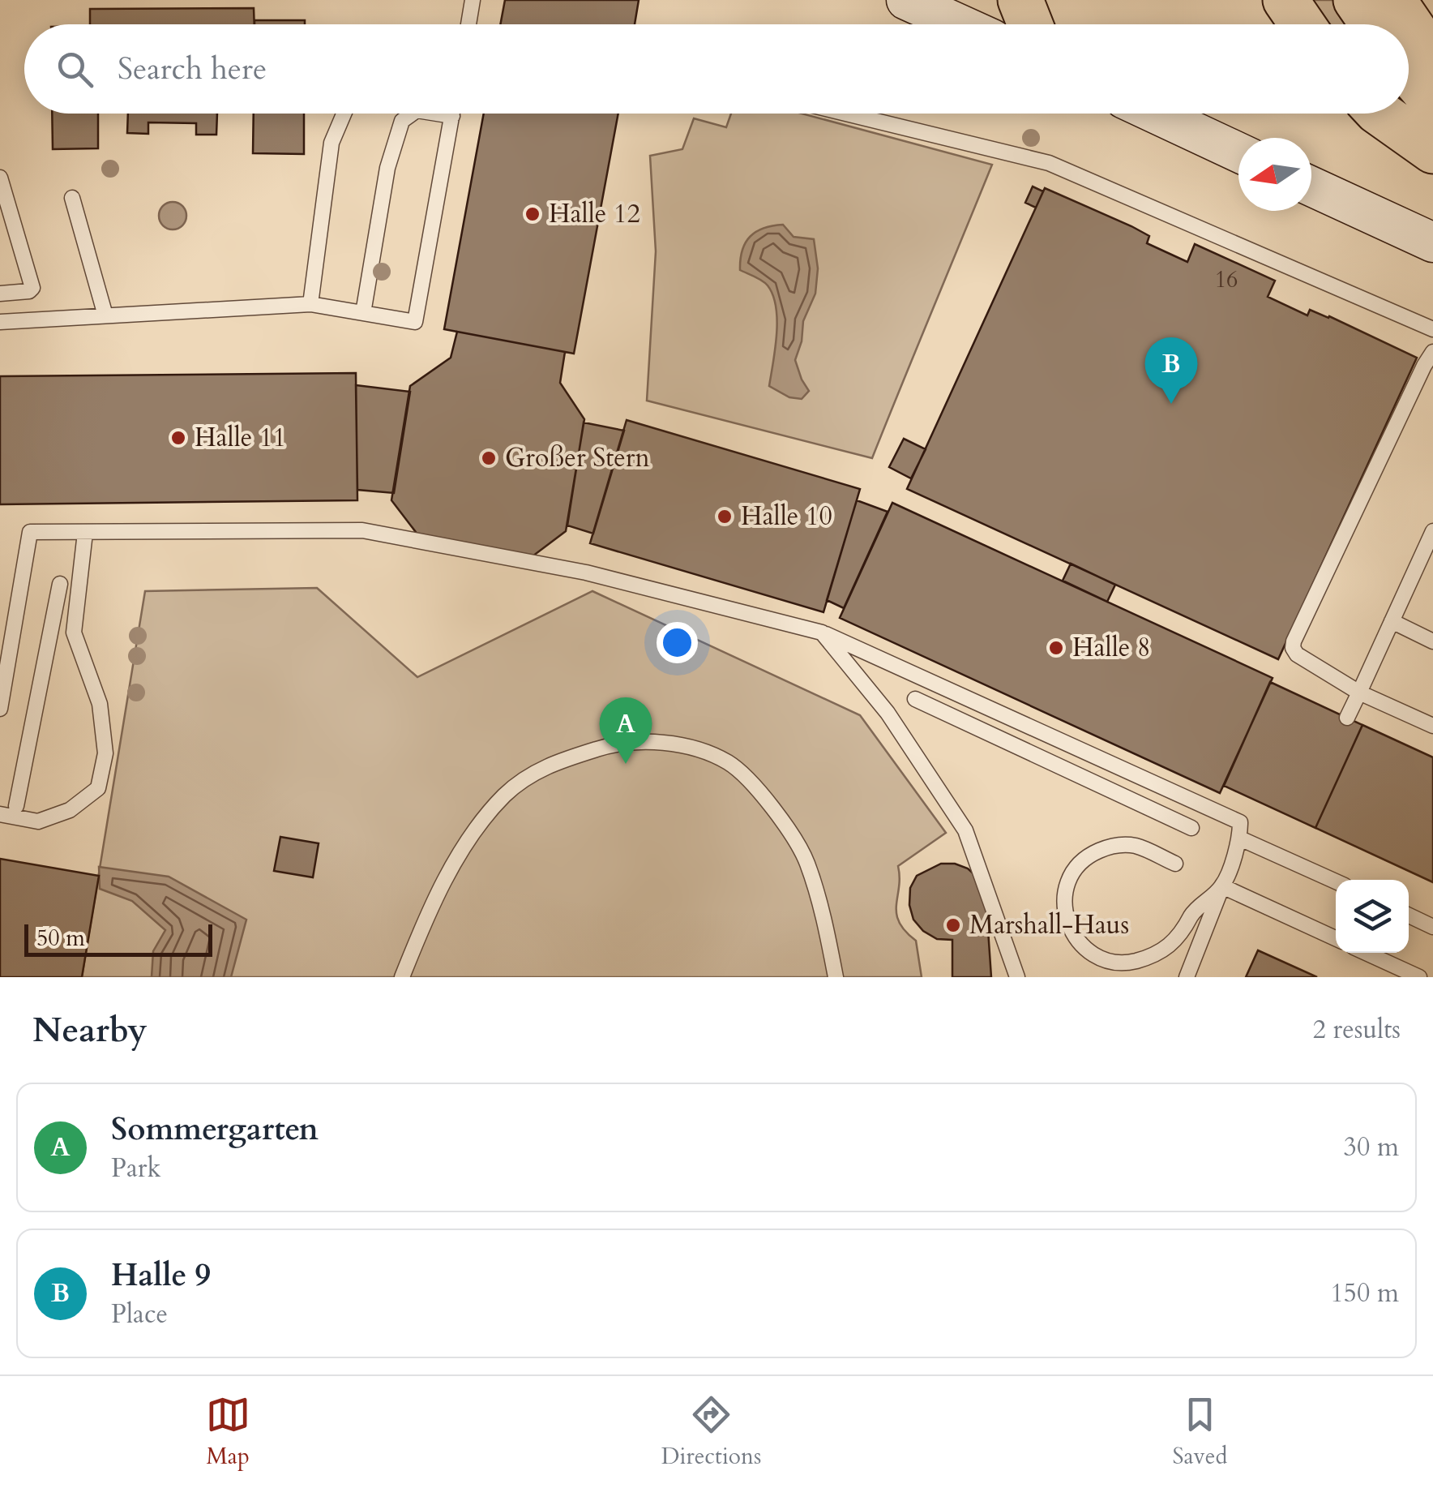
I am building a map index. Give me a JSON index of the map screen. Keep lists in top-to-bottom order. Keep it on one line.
{"places":["Halle 12","Halle 11","Großer Stern","Halle 10","Halle 8","Marshall-Haus"],"house_numbers":["16"],"scale_bar":"50 m","north":"left","page":{"search":"Search here","pins":["B","A"],"scale":"50 m","heading":["Nearby","2 results"],"list":[{"mark":"A","name":"Sommergarten","note":"Park","value":"30 m"},{"mark":"B","name":"Halle 9","note":"Place","value":"150 m"}],"nav":["Map","Directions","Saved"]}}
